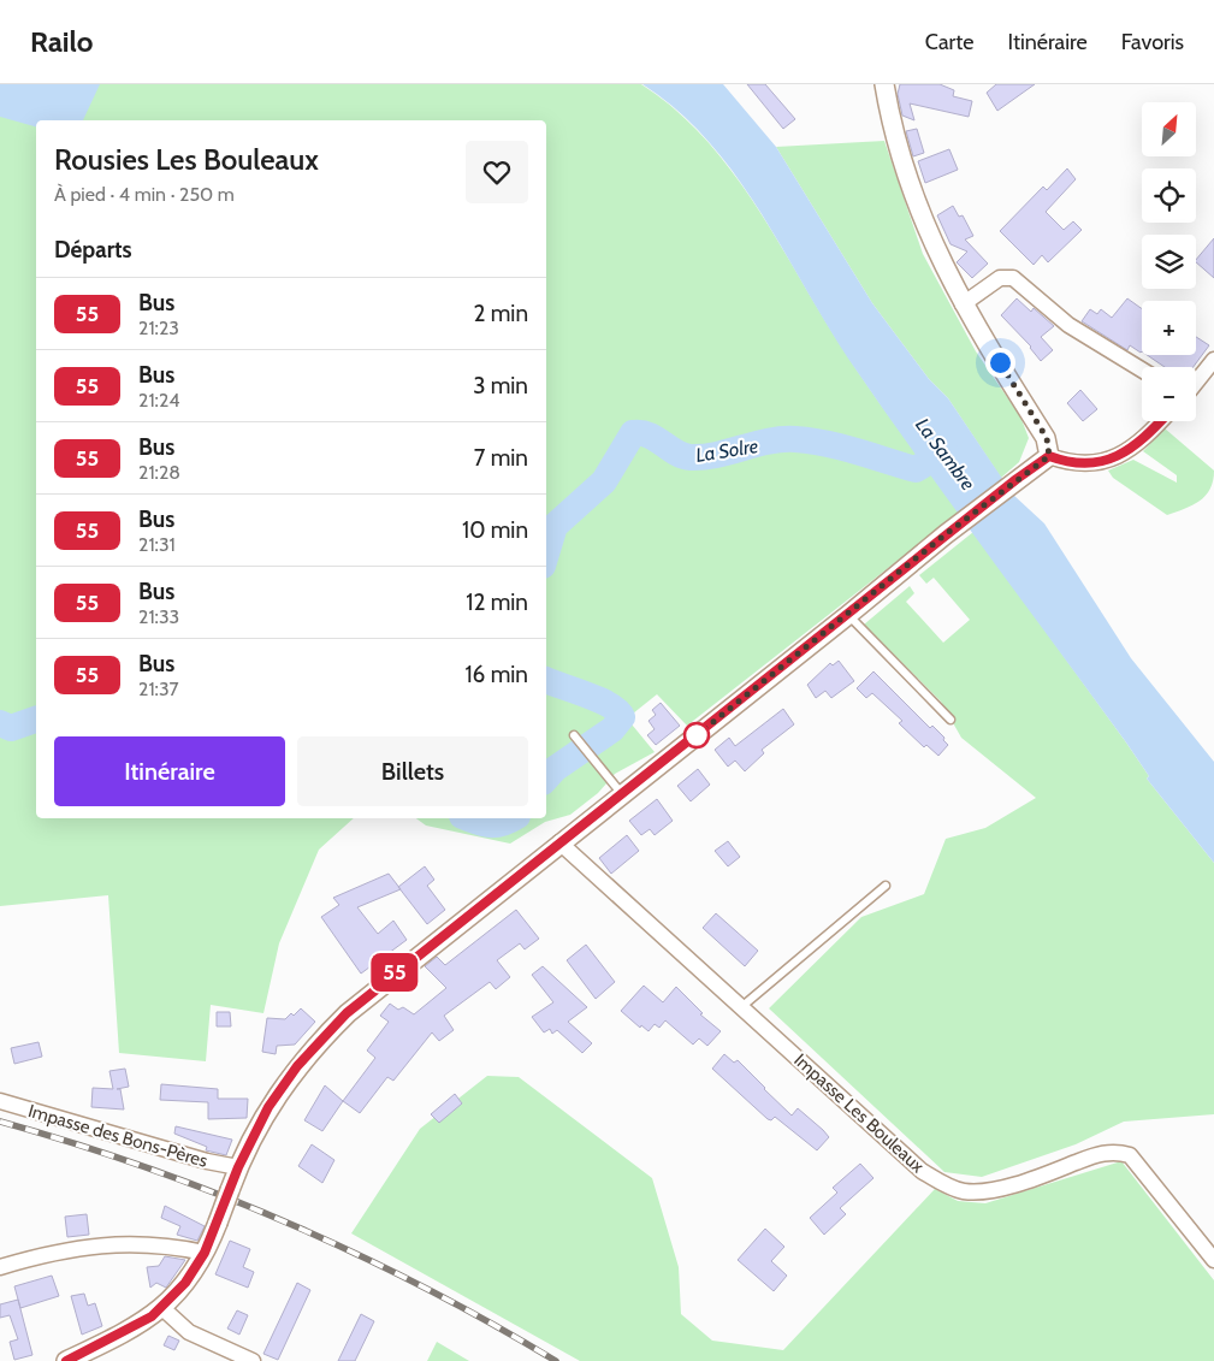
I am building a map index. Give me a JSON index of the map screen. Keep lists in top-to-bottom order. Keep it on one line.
{"streets":{"street":["Impasse Les Bouleaux","Impasse des Bons-Pères"]},"water":["La Solre","La Sambre"],"lines":["bus line 55"],"north":"top right","page":{"header":"Railo","nav":["Carte","Itinéraire","Favoris"],"on_map":"55","map_buttons":["+","−"],"heading":[["Rousies Les Bouleaux","À pied · 4 min · 250 m"],"Départs"],"list":[{"mark":"55","name":"Bus","note":"21:23","value":"2 min"},{"mark":"55","name":"Bus","note":"21:24","value":"3 min"},{"mark":"55","name":"Bus","note":"21:28","value":"7 min"},{"mark":"55","name":"Bus","note":"21:31","value":"10 min"},{"mark":"55","name":"Bus","note":"21:33","value":"12 min"},{"mark":"55","name":"Bus","note":"21:37","value":"16 min"}],"buttons":["Itinéraire","Billets"]}}
